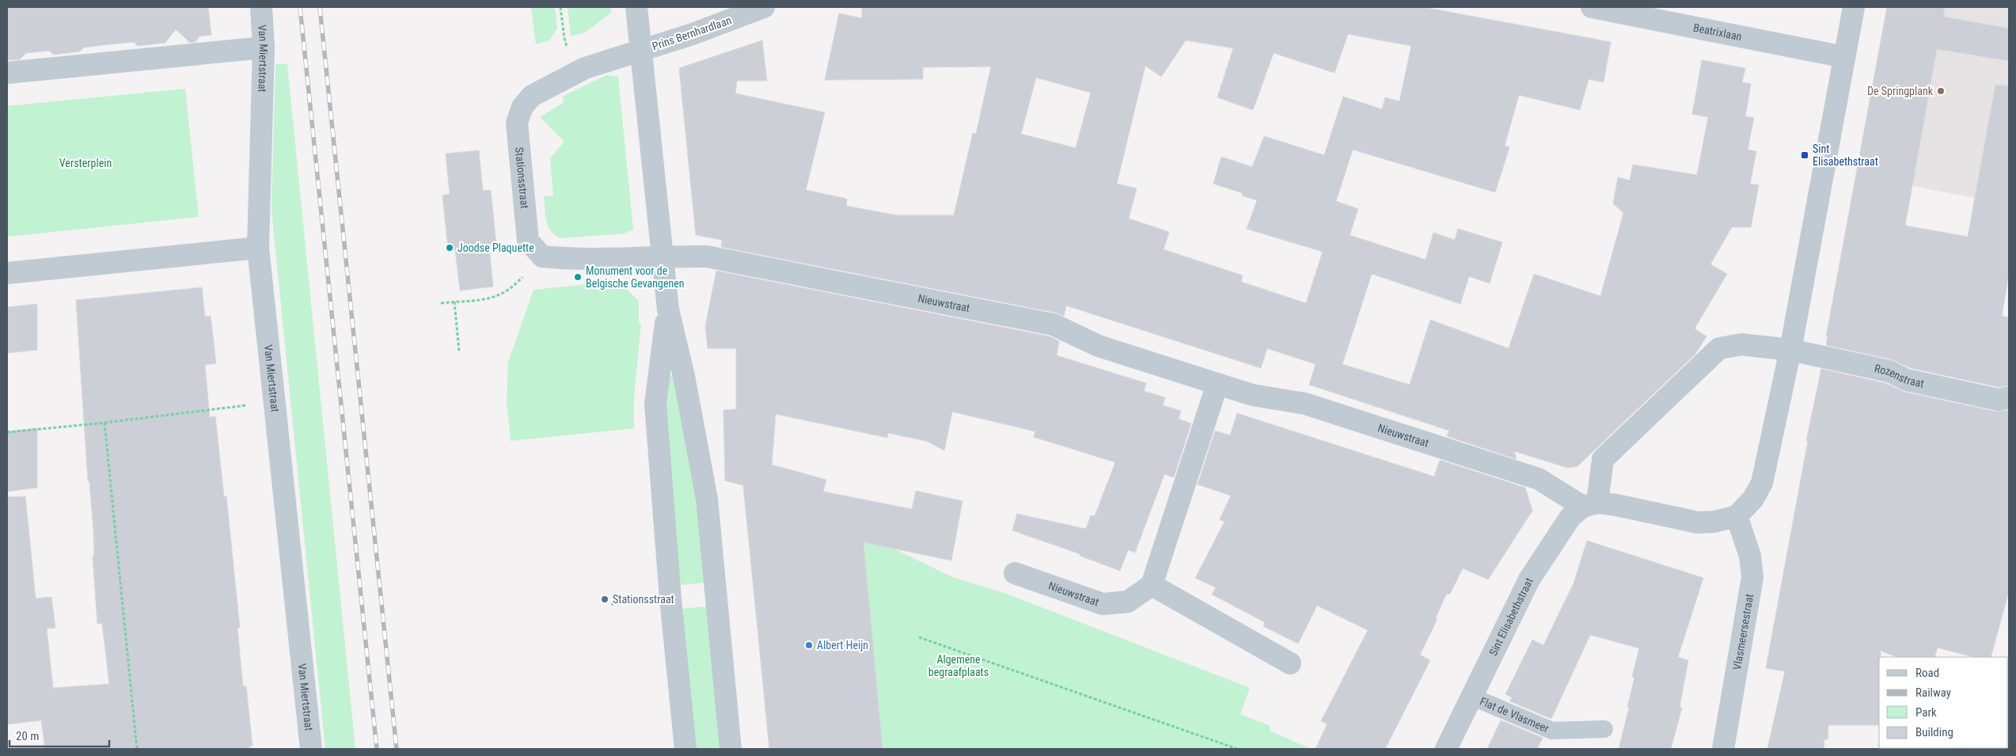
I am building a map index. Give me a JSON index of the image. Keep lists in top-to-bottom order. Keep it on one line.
{"streets":{"street":["Beatrixlaan","Prins Bernhardlaan","Van Miertstraat","Stationsstraat","Nieuwstraat","Rozenstraat","Sint Elisabethstraat","Vlasmeersestraat"],"lane":["Flat de Vlasmeer"]},"crossings":[["Prins Bernhardlaan","Stationsstraat"],["Nieuwstraat","Sint Elisabethstraat"],["Sint Elisabethstraat","Flat de Vlasmeer"]],"parks":["Versterplein","Algemene begraafplaats"],"places":{"other":["De Springplank","Joodse Plaquette","Monument voor de Belgische Gevangenen","Stationsstraat","Albert Heijn"],"transit":["Sint Elisabethstraat"]},"legend":["Road","Railway","Park","Building"],"scale_bar":"20 m"}
